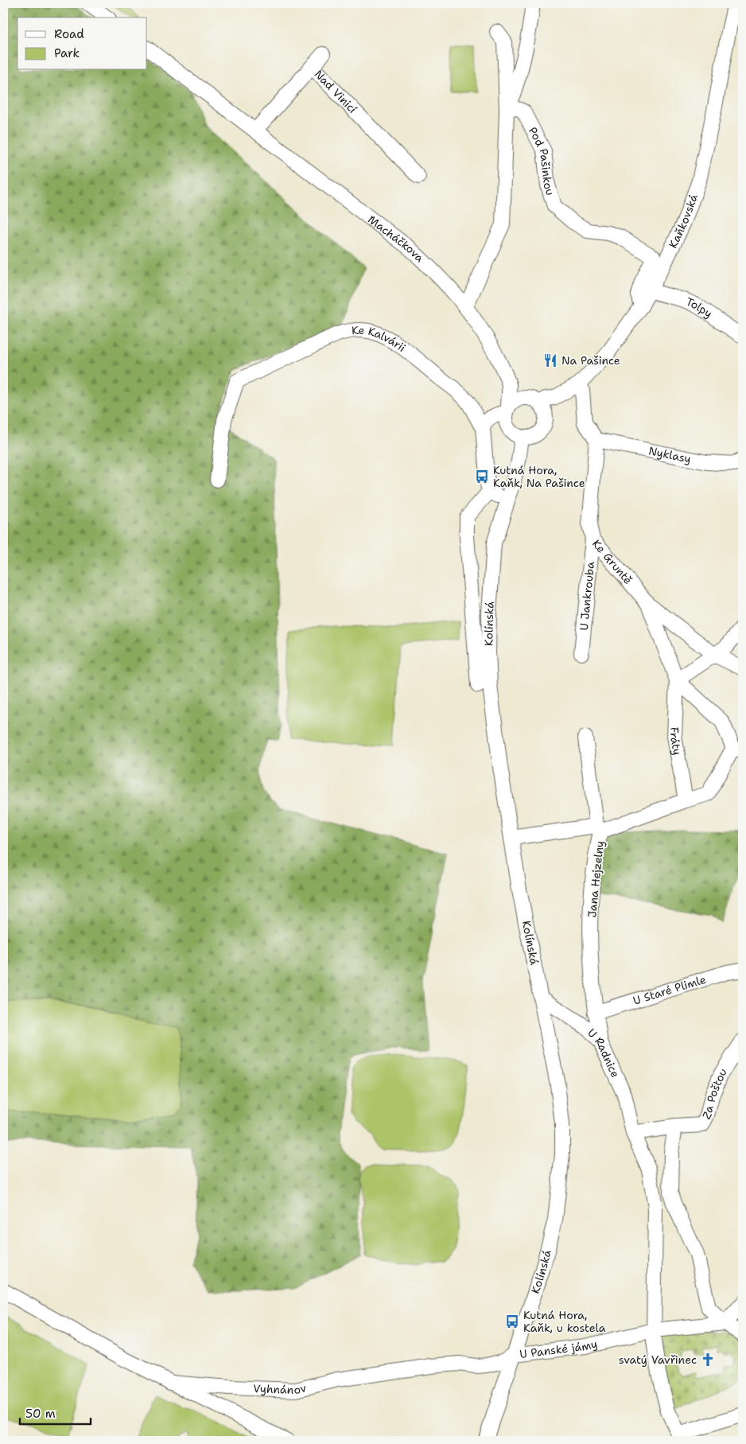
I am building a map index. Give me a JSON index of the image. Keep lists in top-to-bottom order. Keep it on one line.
{"streets":{"street":["Nad Vinicí","Pod Pašinkou","Kaňkovská","Macháčkova","Tolpy","Ke Kalvárii","Nyklasy","Ke Gruntě","U Jankrouba","Kolínská","Fráty","Jana Hejzelny","U Staré Plimle","U Radnice","Za Poštou","U Panské jámy","Vyhnánov"]},"crossings":[["Nad Vinicí","Macháčkova"],["Pod Pašinkou","Kaňkovská"],["Kaňkovská","Tolpy"],["Kaňkovská","Kolínská"],["Nyklasy","Ke Gruntě"],["Ke Gruntě","U Jankrouba"],["Ke Gruntě","Fráty"],["Kolínská","Jana Hejzelny"],["Kolínská","U Radnice"],["Kolínská","U Panské jámy"],["Kolínská","Vyhnánov"],["Jana Hejzelny","U Staré Plimle"],["Jana Hejzelny","U Radnice"],["U Radnice","U Panské jámy"],["U Panské jámy","Vyhnánov"]],"places":{"restaurant":["Na Pašince"],"bus stop":["Kutná Hora, Kaňk, Na Pašince","Kutná Hora, Kaňk, u kostela"],"church":["svatý Vavřinec"]},"legend":["Road","Park"],"scale_bar":"50 m"}
